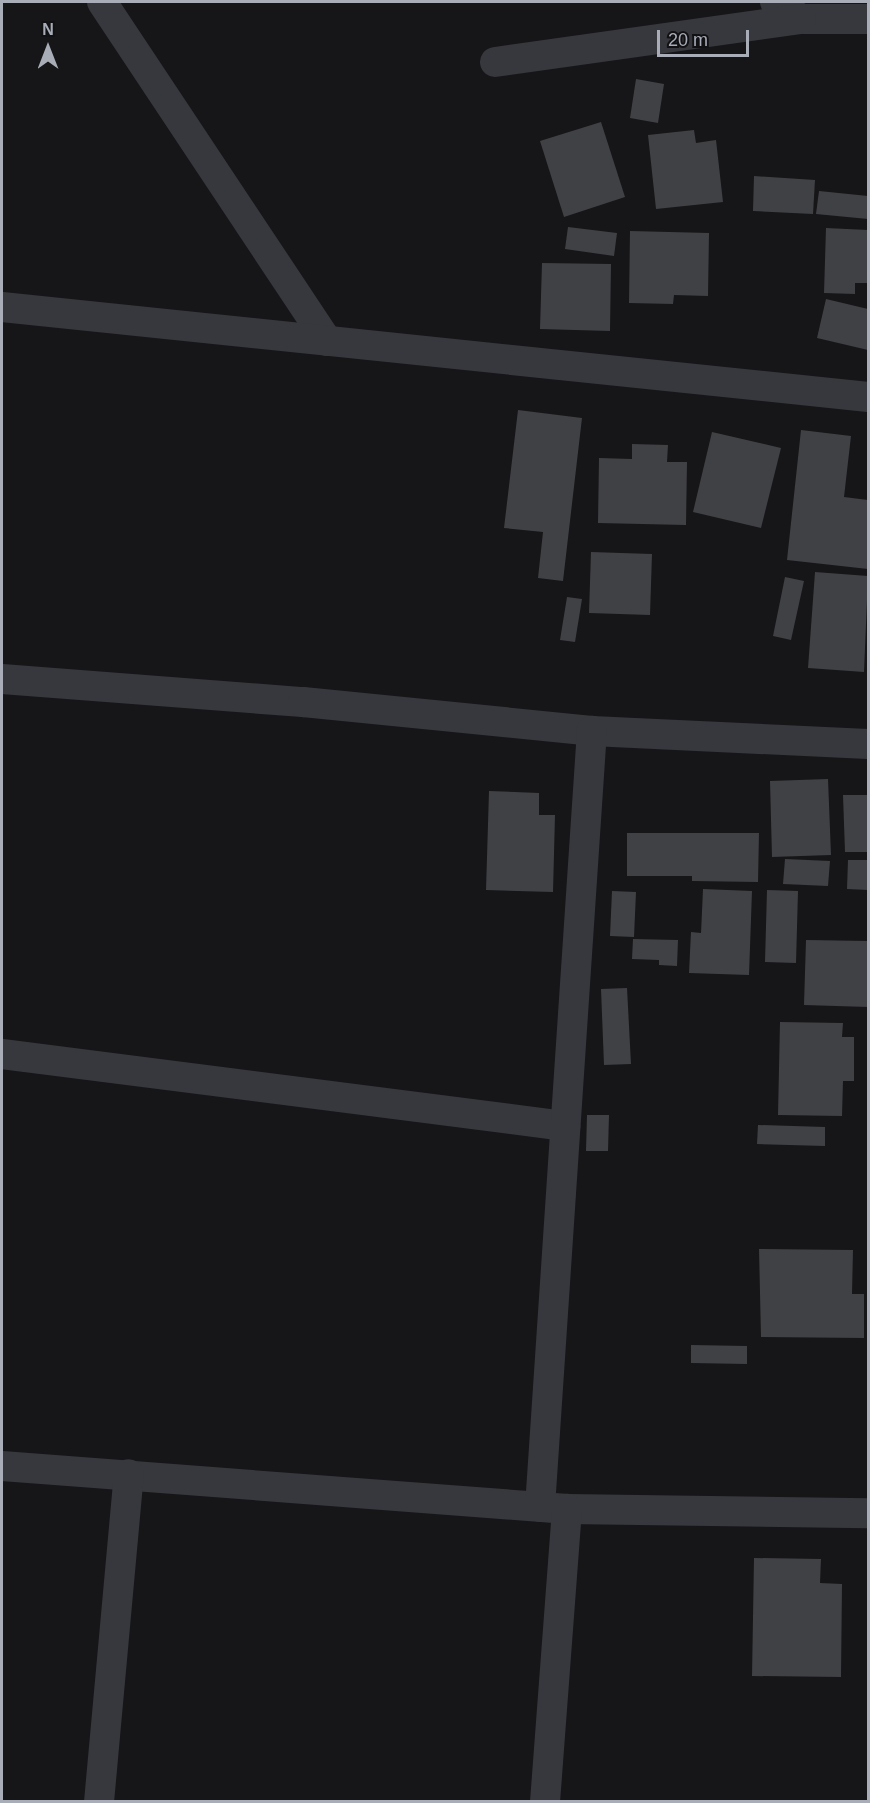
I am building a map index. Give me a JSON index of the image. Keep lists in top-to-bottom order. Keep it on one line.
{"scale_bar":"20 m","north":"top"}
